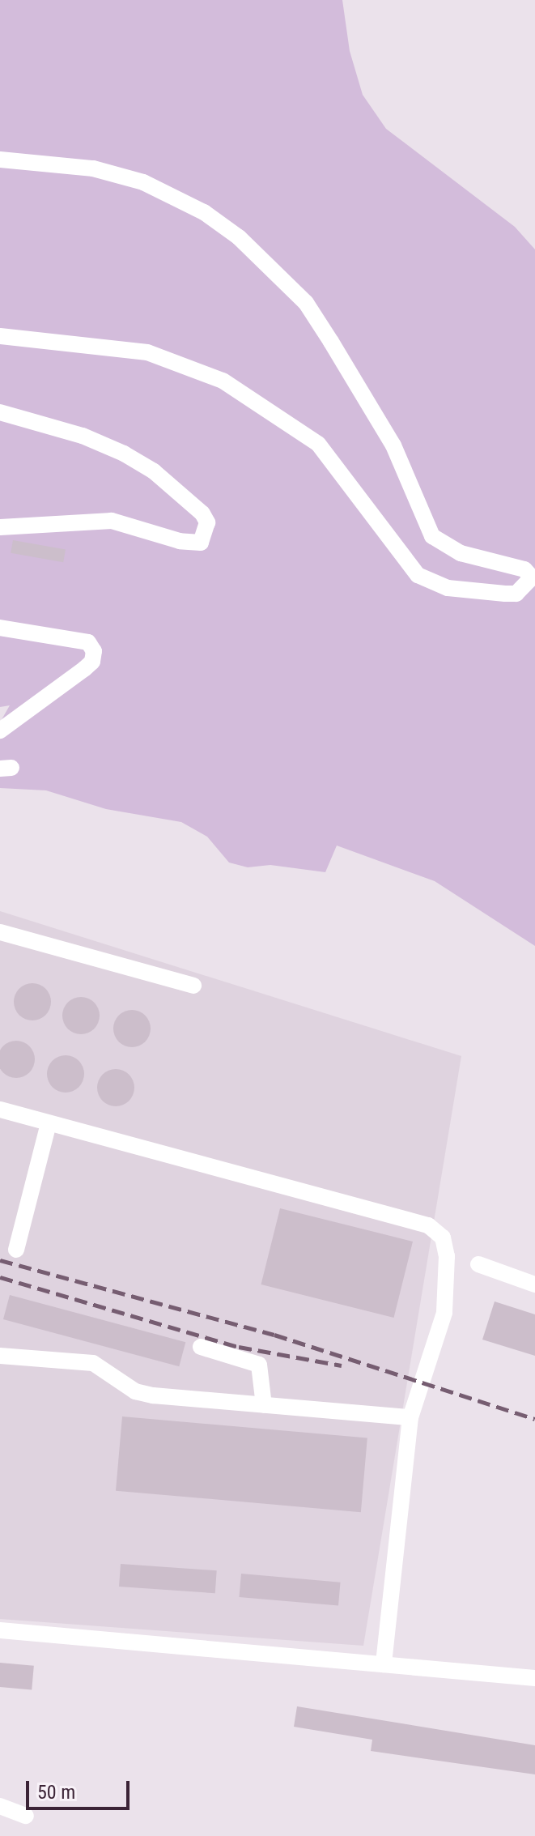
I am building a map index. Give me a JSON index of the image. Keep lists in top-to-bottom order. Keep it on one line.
{"scale_bar":"50 m"}
